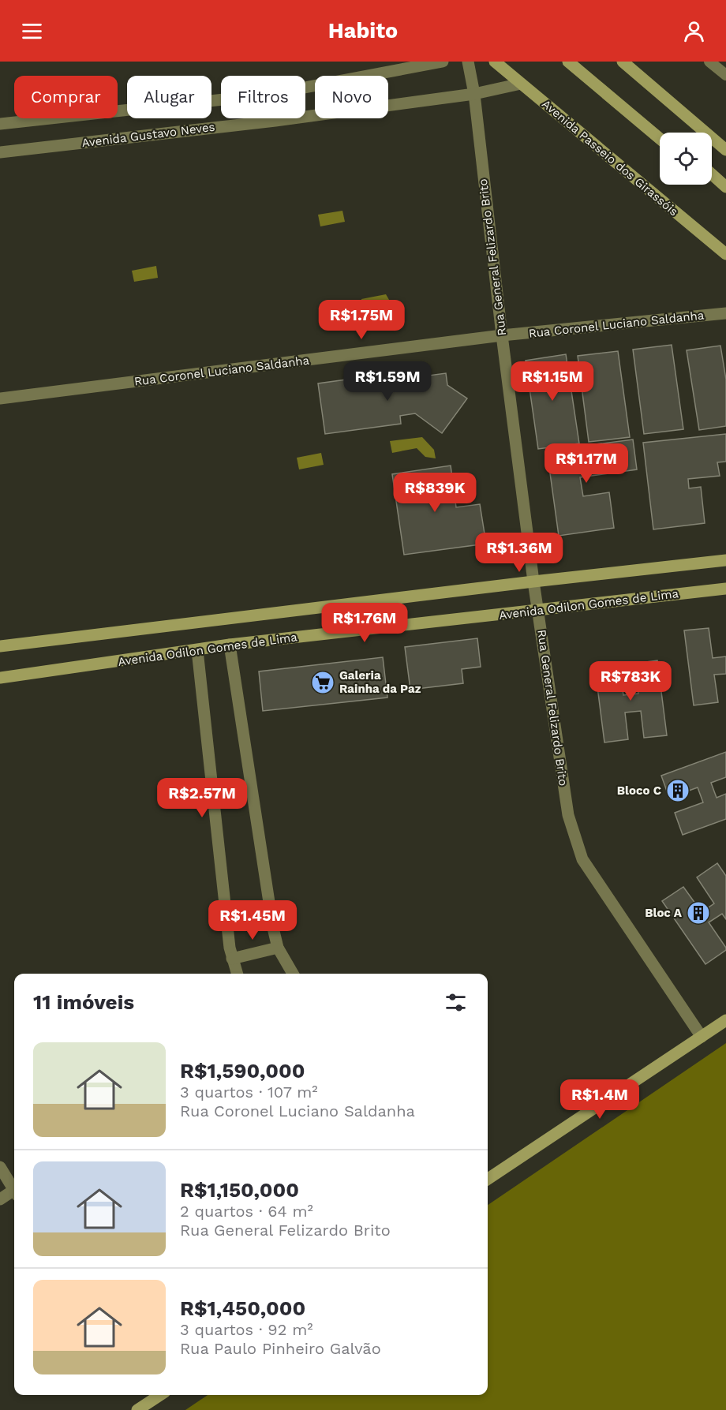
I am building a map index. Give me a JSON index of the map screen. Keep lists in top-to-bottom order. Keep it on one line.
{"streets":{"main road":["Avenida Passeio dos Girassóis","Avenida Odilon Gomes de Lima"],"street":["Avenida Gustavo Neves","Rua General Felizardo Brito","Rua Coronel Luciano Saldanha"]},"crossings":[["Avenida Gustavo Neves","Avenida Passeio dos Girassóis"],["Avenida Gustavo Neves","Rua General Felizardo Brito"],["Rua General Felizardo Brito","Rua Coronel Luciano Saldanha"],["Rua General Felizardo Brito","Avenida Odilon Gomes de Lima"]],"places":{"supermarket":["Galeria Rainha da Paz"],"building":["Bloco C","Bloc A"]},"page":{"header":"Habito","chip":["Comprar","Alugar","Filtros","Novo"],"price":["R$1.75M","R$1.59M","R$1.15M","R$1.17M","R$839K","R$1.36M","R$1.76M","R$783K","R$2.57M","R$1.45M","R$1.4M"],"heading":"11 imóveis","list":[{"name":"R$1,590,000","note":"3 quartos · 107 m² · Rua Coronel Luciano Saldanha"},{"name":"R$1,150,000","note":"2 quartos · 64 m² · Rua General Felizardo Brito"},{"name":"R$1,450,000","note":"3 quartos · 92 m² · Rua Paulo Pinheiro Galvão"}]}}
